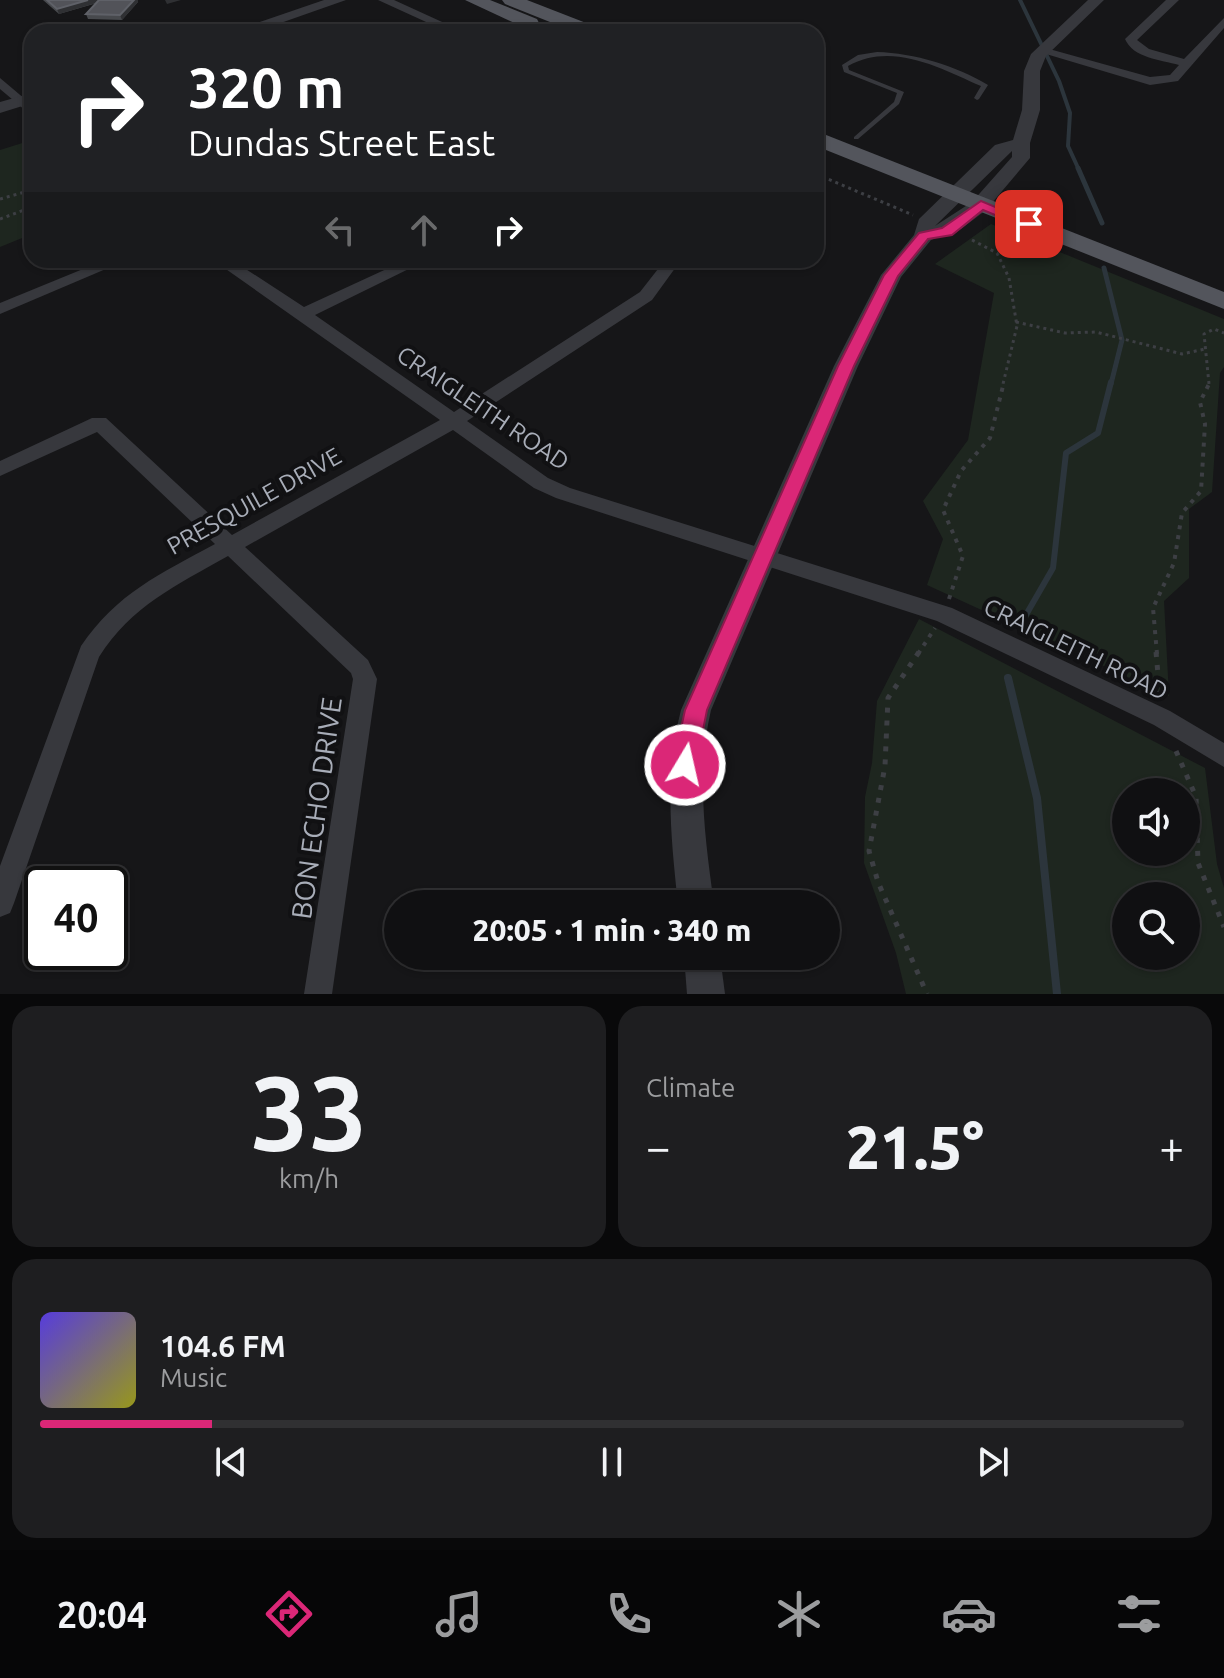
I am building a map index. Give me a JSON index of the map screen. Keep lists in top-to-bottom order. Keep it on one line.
{"streets":{"street":["CRAIGLEITH ROAD","PRESQUILE DRIVE","BON ECHO DRIVE"]},"crossings":[["CRAIGLEITH ROAD","PRESQUILE DRIVE"],["PRESQUILE DRIVE","BON ECHO DRIVE"]],"page":{"turn":["320 m","Dundas Street East"],"limit":"40","trip":"20:05 · 1 min · 340 m","tile":[["33","km/h"],"Climate"],"heat":["−","21.5°","+"],"song":["104.6 FM","Music"],"tabs":"20:04"}}
